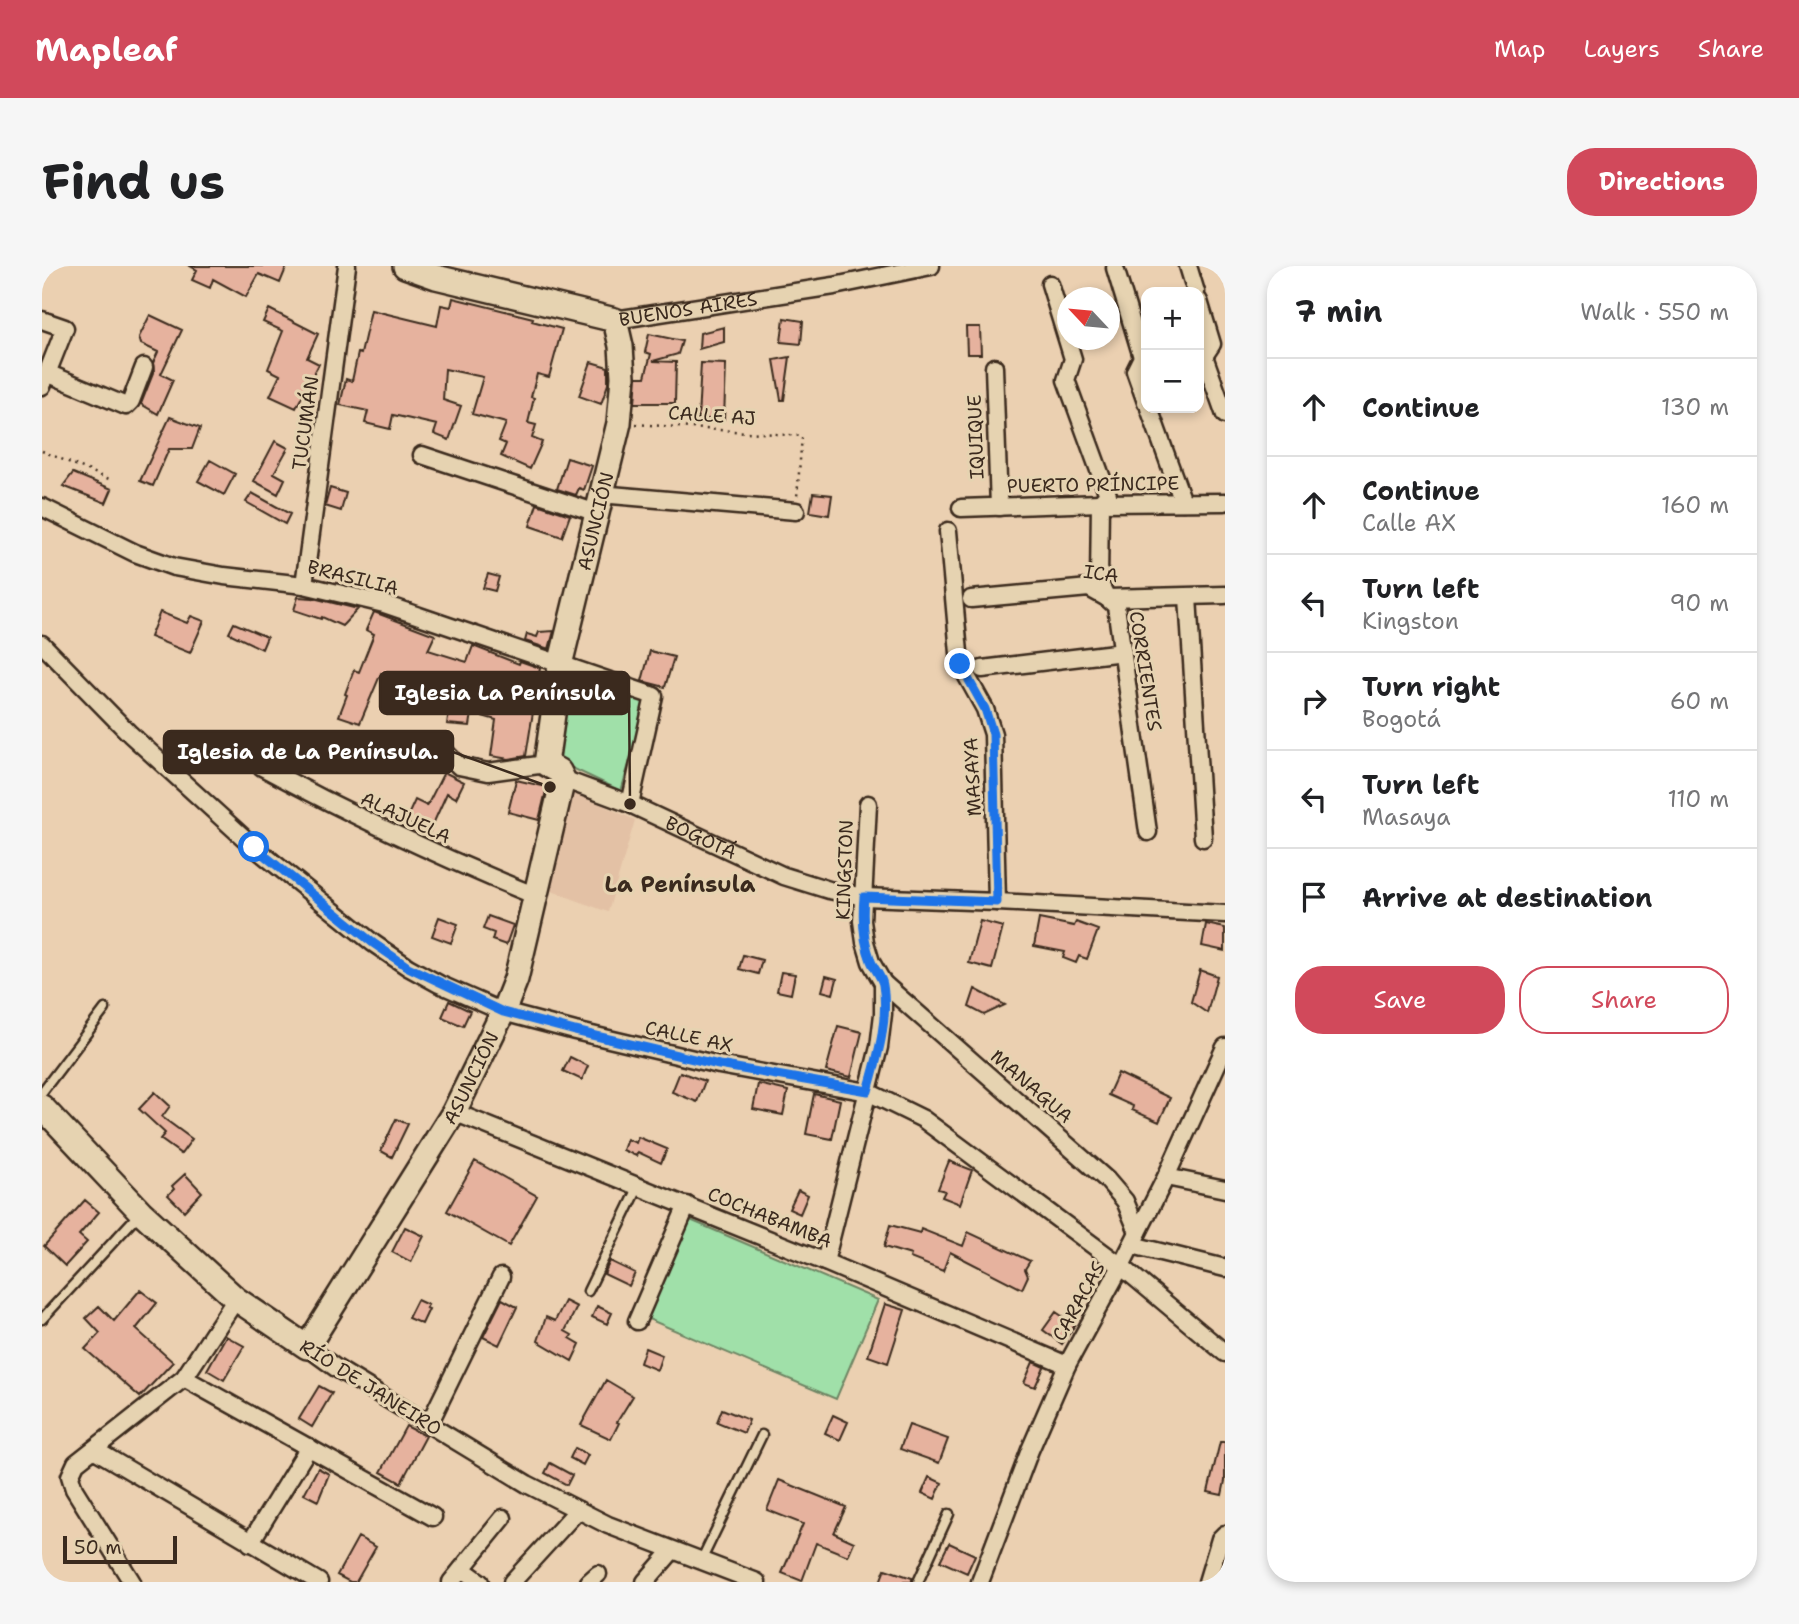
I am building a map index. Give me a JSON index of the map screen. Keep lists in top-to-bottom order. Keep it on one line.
{"streets":{"street":["BUENOS AIRES","TUCUMÁN","IQUIQUE","PUERTO PRÍNCIPE","ASUNCIÓN","ICA","BRASILIA","CORRIENTES","MASAYA","ALAJUELA","BOGOTÁ","KINGSTON","CALLE AX","MANAGUA","COCHABAMBA","CARACAS","RÍO DE JANEIRO"],"path":["CALLE AJ"]},"crossings":[["BUENOS AIRES","ASUNCIÓN"],["CALLE AJ","ASUNCIÓN"],["TUCUMÁN","BRASILIA"],["IQUIQUE","PUERTO PRÍNCIPE"],["PUERTO PRÍNCIPE","CORRIENTES"],["ASUNCIÓN","BRASILIA"],["ASUNCIÓN","ALAJUELA"],["ASUNCIÓN","BOGOTÁ"],["ASUNCIÓN","CALLE AX"],["ASUNCIÓN","COCHABAMBA"],["ASUNCIÓN","RÍO DE JANEIRO"],["ICA","CORRIENTES"],["BRASILIA","BOGOTÁ"],["MASAYA","BOGOTÁ"],["BOGOTÁ","KINGSTON"],["KINGSTON","CALLE AX"],["KINGSTON","MANAGUA"],["KINGSTON","COCHABAMBA"],["CALLE AX","CARACAS"],["MANAGUA","CARACAS"],["COCHABAMBA","CARACAS"]],"districts":["La Península"],"places":["Iglesia de La Península.","Iglesia La Península"],"scale_bar":"50 m","north":"top left","page":{"header":"Mapleaf","nav":["Map","Layers","Share"],"buttons":["Directions",["Save","Share"]],"title":"Find us","heading":["7 min","Walk · 550 m"],"map_buttons":["+","−"],"list":[["Continue","130 m"],["Continue","Calle AX","160 m"],["Turn left","Kingston","90 m"],["Turn right","Bogotá","60 m"],["Turn left","Masaya","110 m"],"Arrive at destination"],"scale":"50 m"}}
